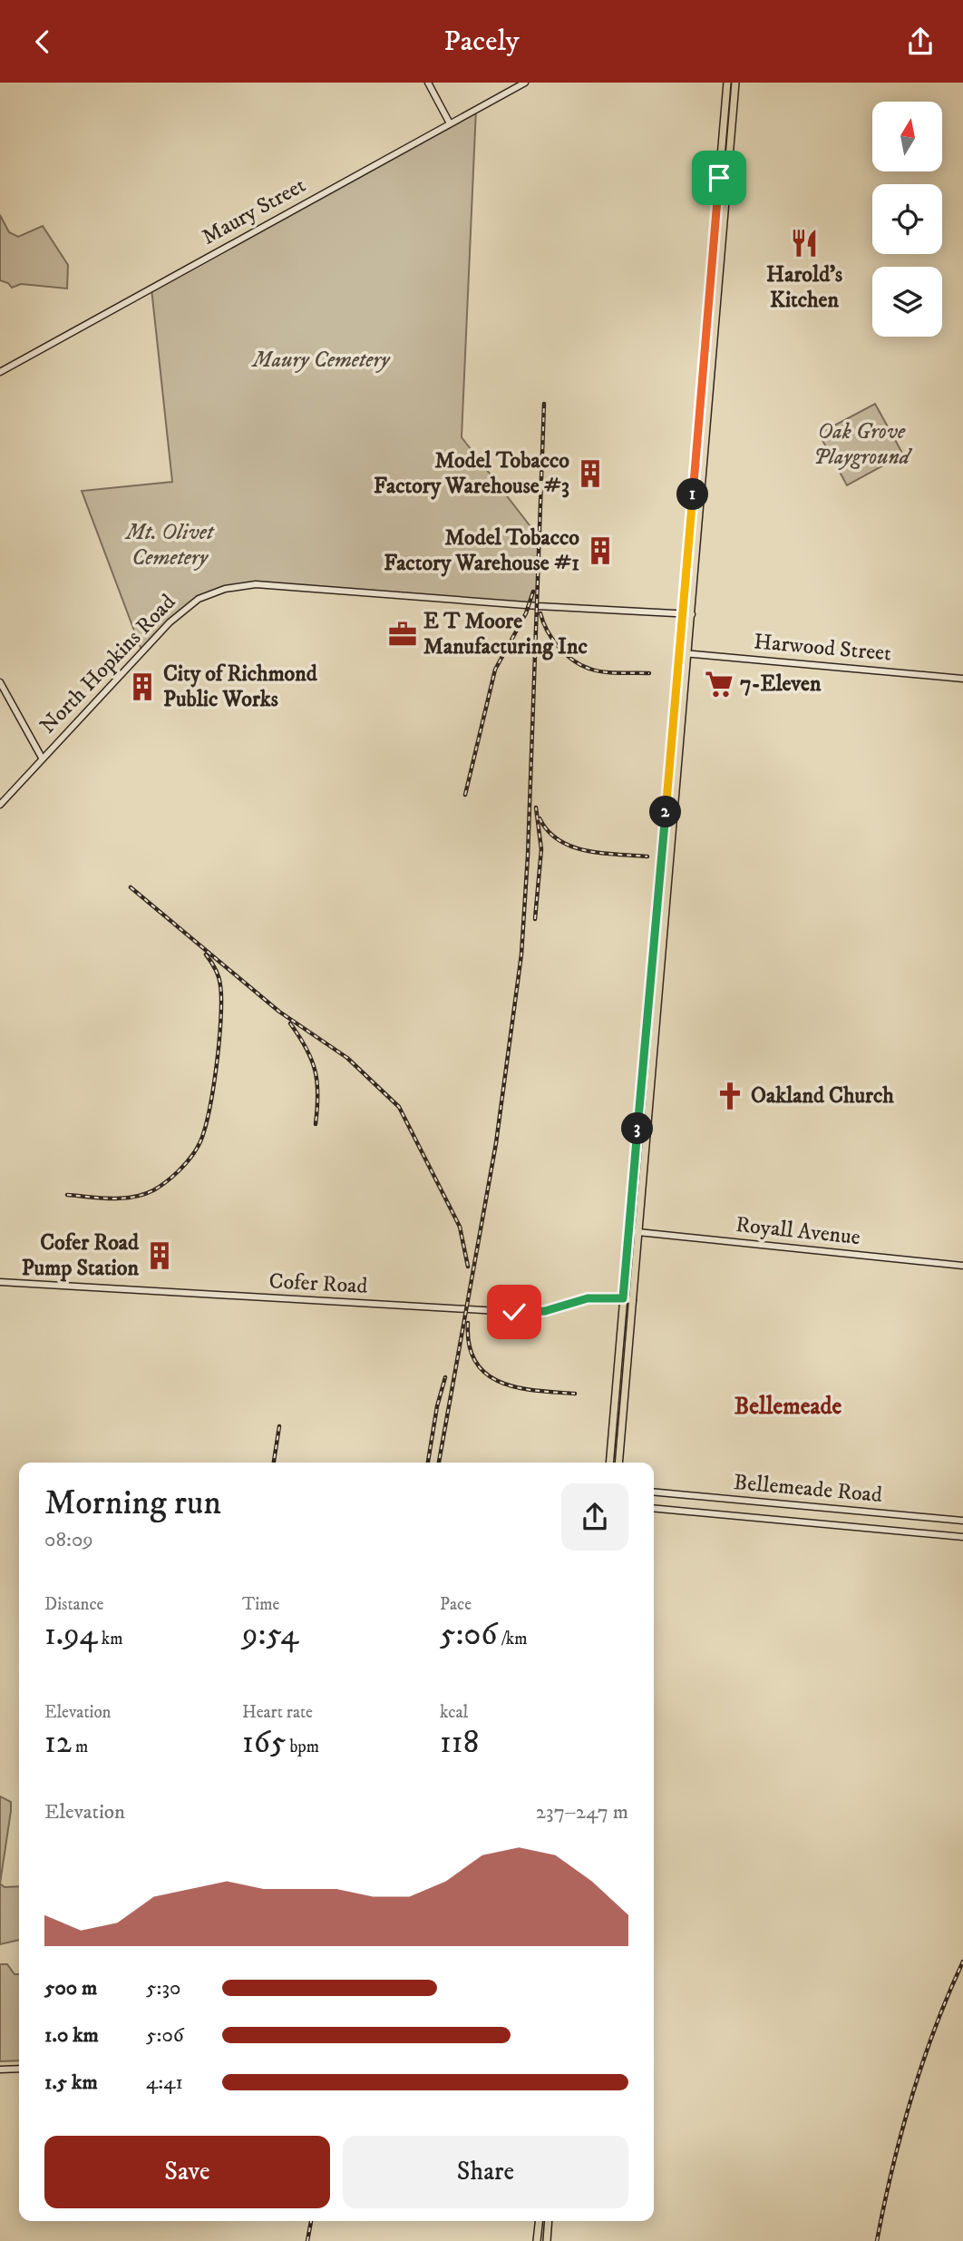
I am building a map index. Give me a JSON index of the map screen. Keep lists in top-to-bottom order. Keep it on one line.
{"streets":{"street":["Maury Street","Harwood Street","North Hopkins Road","Royall Avenue","Cofer Road","Bellemeade Road"]},"districts":["Bellemeade"],"parks":["Maury Cemetery","Oak Grove Playground","Mt. Olivet Cemetery"],"places":{"restaurant":["Harold's Kitchen"],"building":["Model Tobacco Factory Warehouse #3","Model Tobacco Factory Warehouse #1","City of Richmond Public Works","Cofer Road Pump Station"],"office":["E T Moore Manufacturing Inc"],"supermarket":["7-Eleven"],"church":["Oakland Church"]},"north":"top","page":{"header":"Pacely","pins":["1","2","3"],"heading":["Morning run","08:09"],"stats":[["Distance","1.94 km"],["Time","9:54"],["Pace","5:06 /km"],["Elevation","12 m"],["Heart rate","165 bpm"],["kcal","118"]],"chart":["Elevation","237–247 m"],"list":[{"name":"500 m","note":"5:30"},{"name":"1.0 km","note":"5:06"},{"name":"1.5 km","note":"4:41"}],"buttons":["Save","Share"]}}
